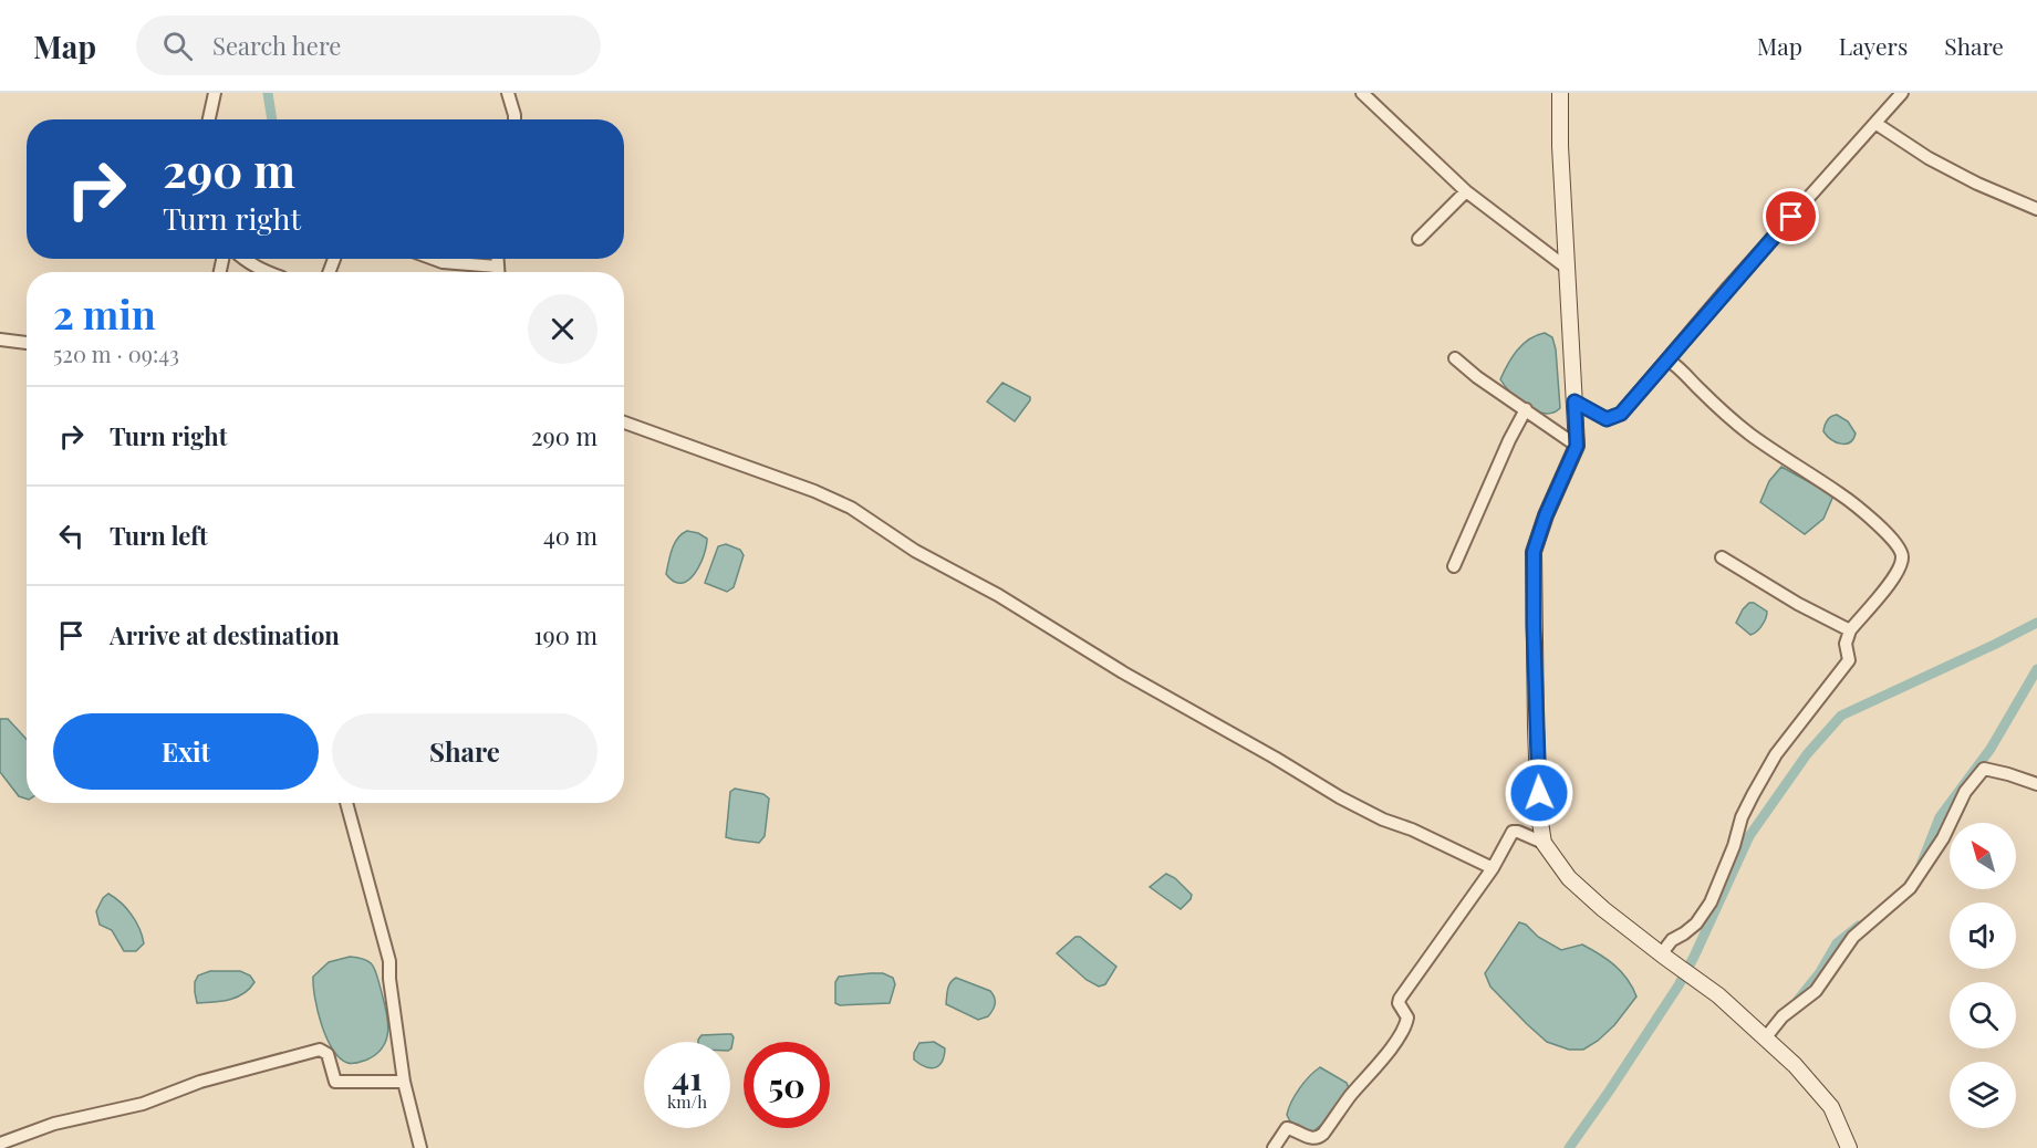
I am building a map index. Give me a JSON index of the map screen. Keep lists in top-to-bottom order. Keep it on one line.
{"north":"top left","page":{"header":"Map","search":"Search here","nav":["Map","Layers","Share"],"turn":["290 m","Turn right"],"heading":["2 min","520 m · 09:43"],"list":[{"name":"Turn right","value":"290 m"},{"name":"Turn left","value":"40 m"},{"name":"Arrive at destination","value":"190 m"}],"buttons":["Exit","Share"],"speed":"41 km/h","limit":"50"}}
